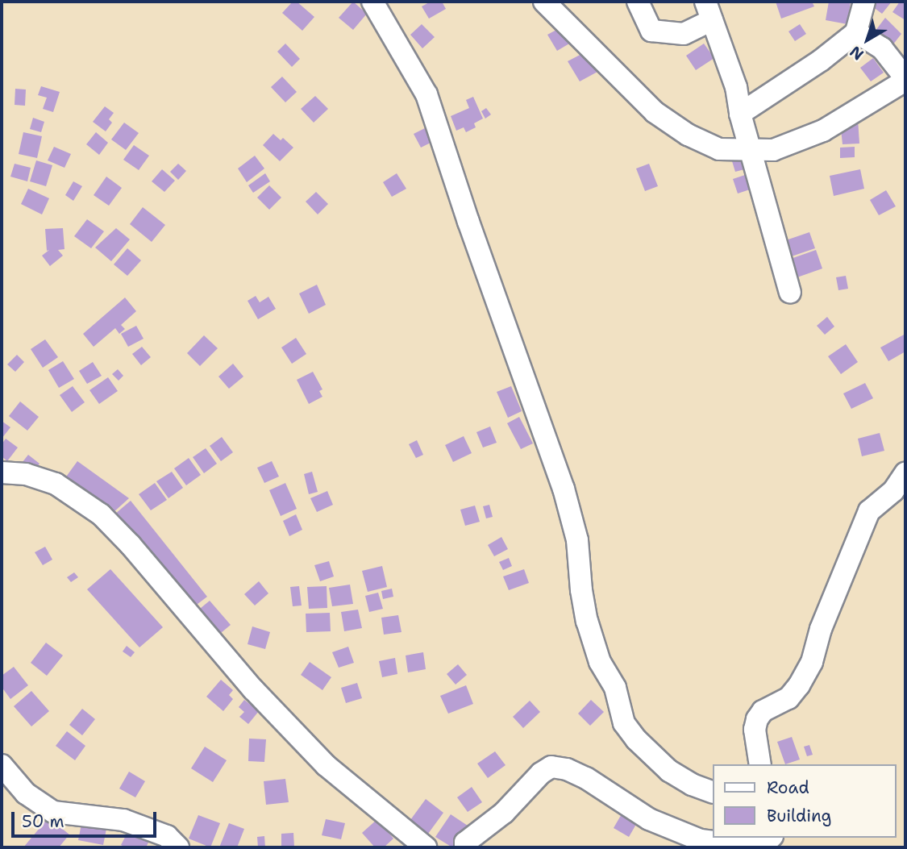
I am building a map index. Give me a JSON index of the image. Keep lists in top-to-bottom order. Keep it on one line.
{"legend":["Road","Building"],"scale_bar":"50 m","north":"bottom left"}
